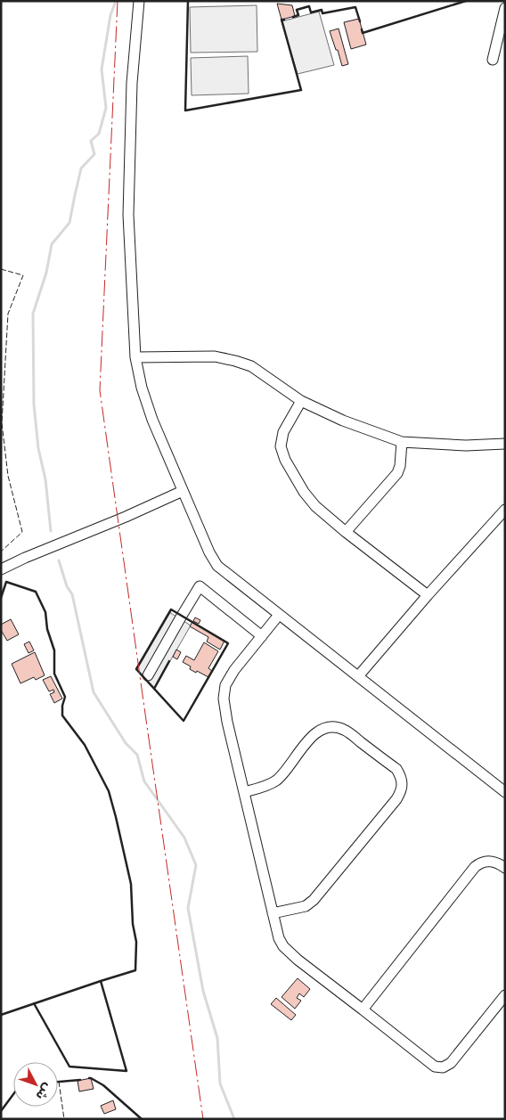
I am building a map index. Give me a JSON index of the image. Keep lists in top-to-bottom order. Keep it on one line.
{"north":"bottom right"}
